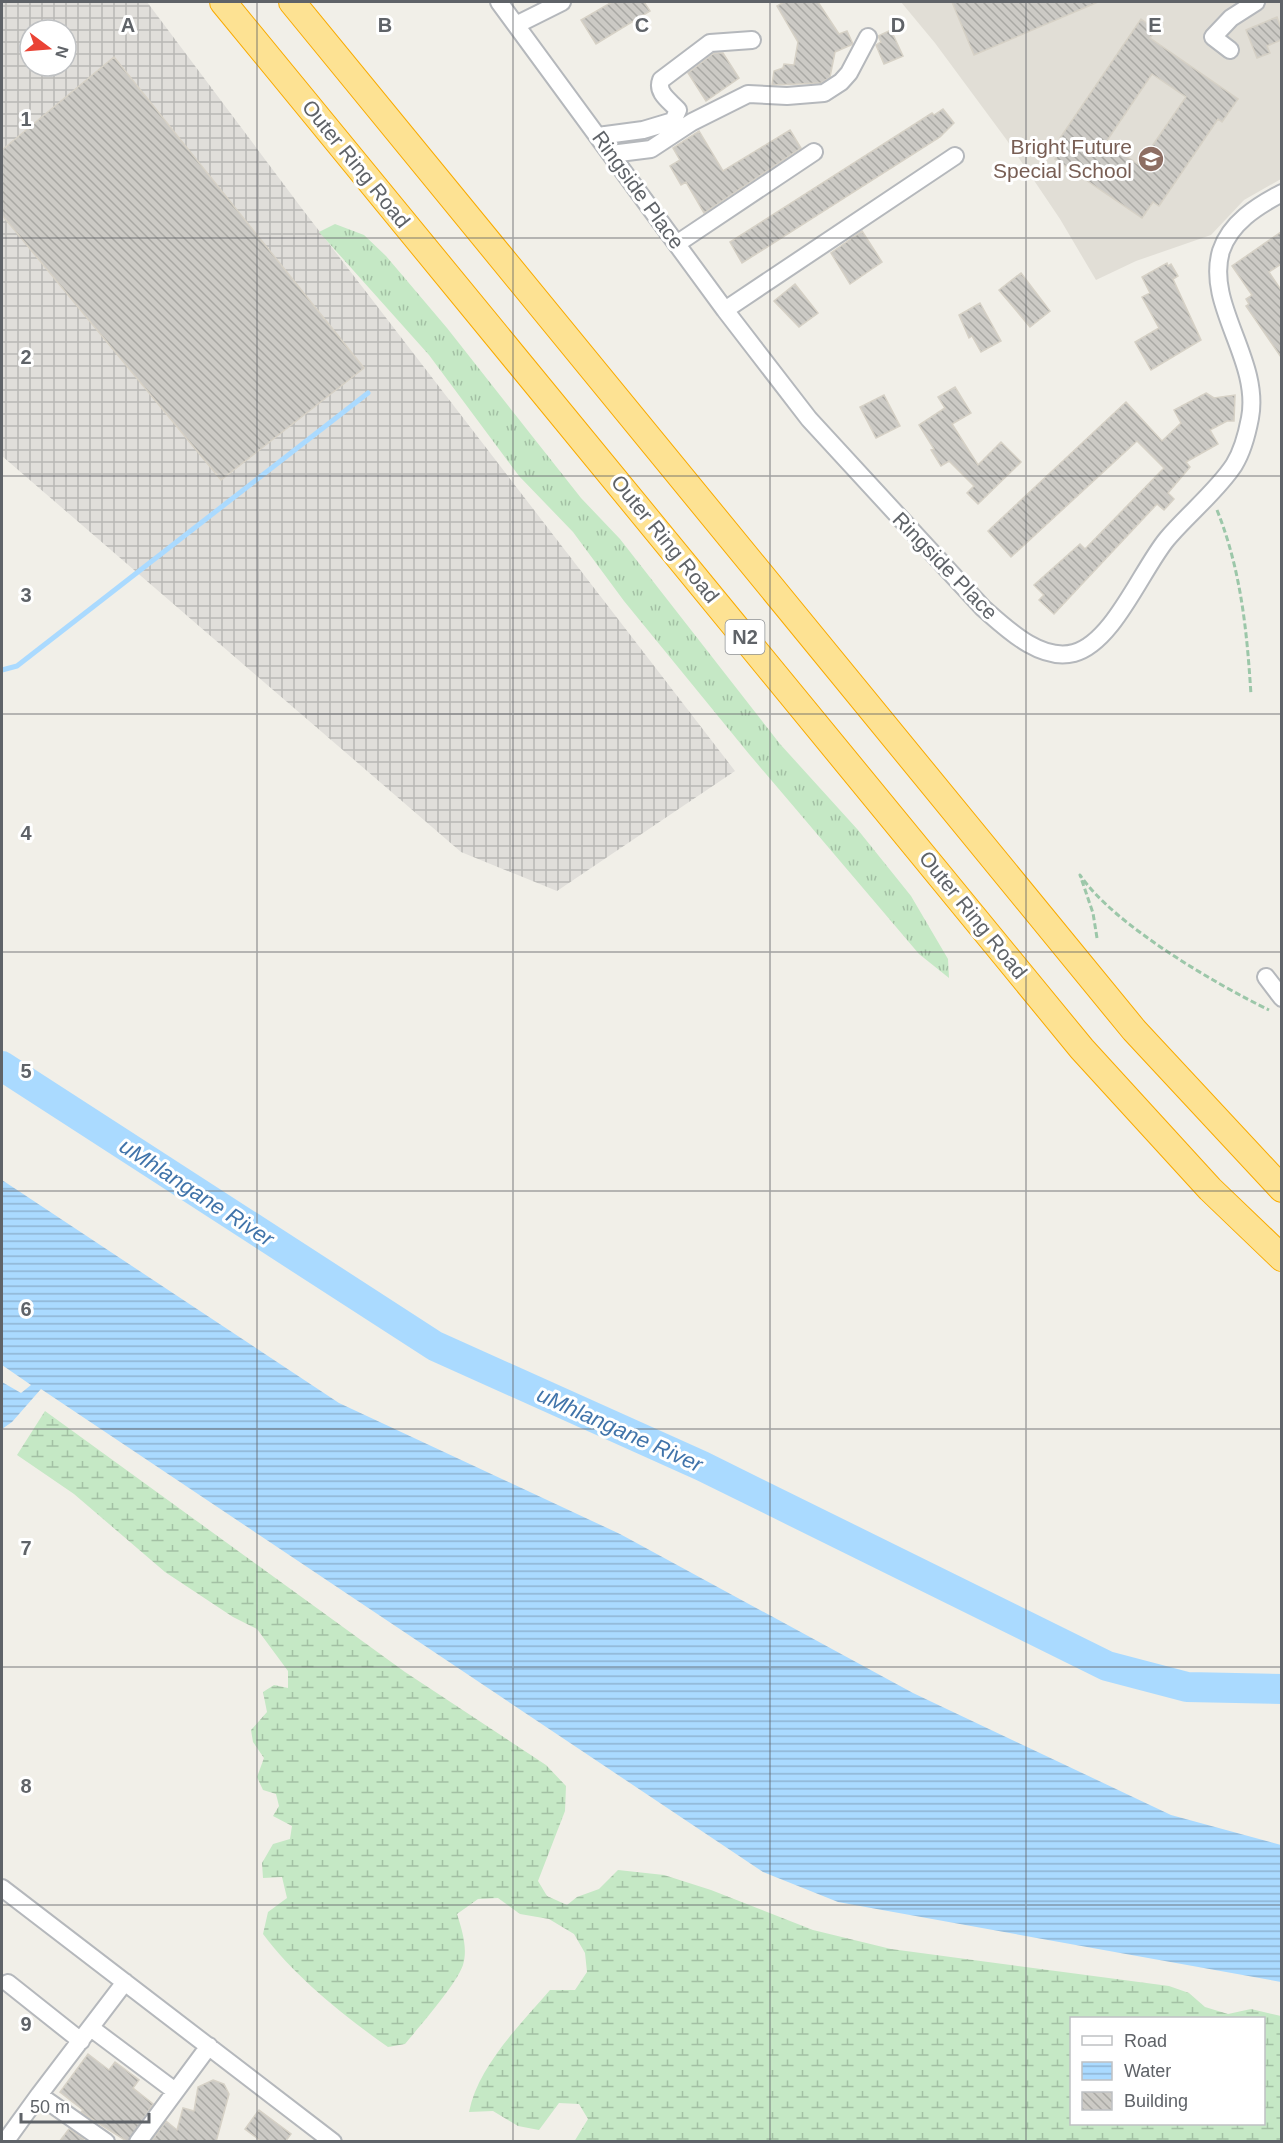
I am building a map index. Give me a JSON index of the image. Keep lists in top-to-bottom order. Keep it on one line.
{"streets":{"highway":["Outer Ring Road","N2"],"street":["Ringside Place"]},"water":["uMhlangane River"],"places":{"school or university":["Bright Future Special School"]},"legend":["Road","Water","Building"],"scale_bar":"50 m","north":"right","grid":{"columns":["A","B","C","D","E"],"rows":["1","2","3","4","5","6","7","8","9"]}}
